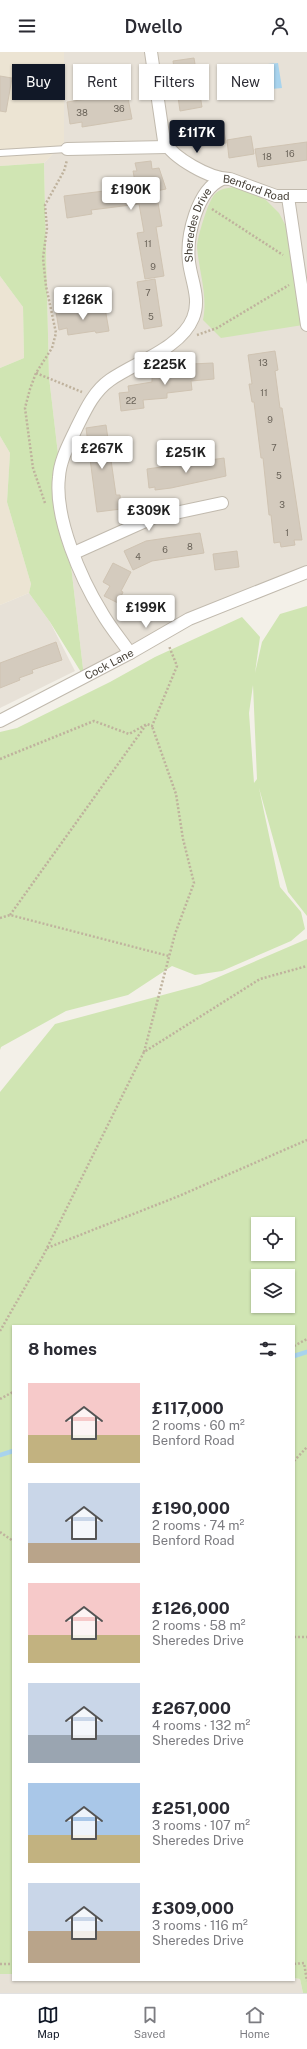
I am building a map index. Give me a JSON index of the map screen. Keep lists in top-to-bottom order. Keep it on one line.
{"streets":{"street":["Benford Road","Sheredes Drive","Cock Lane"]},"crossings":[["Benford Road","Sheredes Drive"],["Sheredes Drive","Cock Lane"]],"house_numbers":["36","38","16","18","11","9","7","5","13","11","22","9","7","5","3","1","8","6","4"],"page":{"header":"Dwello","chip":["Buy","Rent","Filters","New"],"price":["£117K","£190K","£126K","£225K","£267K","£251K","£309K","£199K"],"heading":"8 homes","list":[{"name":"£117,000","note":"2 rooms · 60 m² · Benford Road"},{"name":"£190,000","note":"2 rooms · 74 m² · Benford Road"},{"name":"£126,000","note":"2 rooms · 58 m² · Sheredes Drive"},{"name":"£267,000","note":"4 rooms · 132 m² · Sheredes Drive"},{"name":"£251,000","note":"3 rooms · 107 m² · Sheredes Drive"},{"name":"£309,000","note":"3 rooms · 116 m² · Sheredes Drive"}],"tabs":["Map","Saved","Home"]}}
